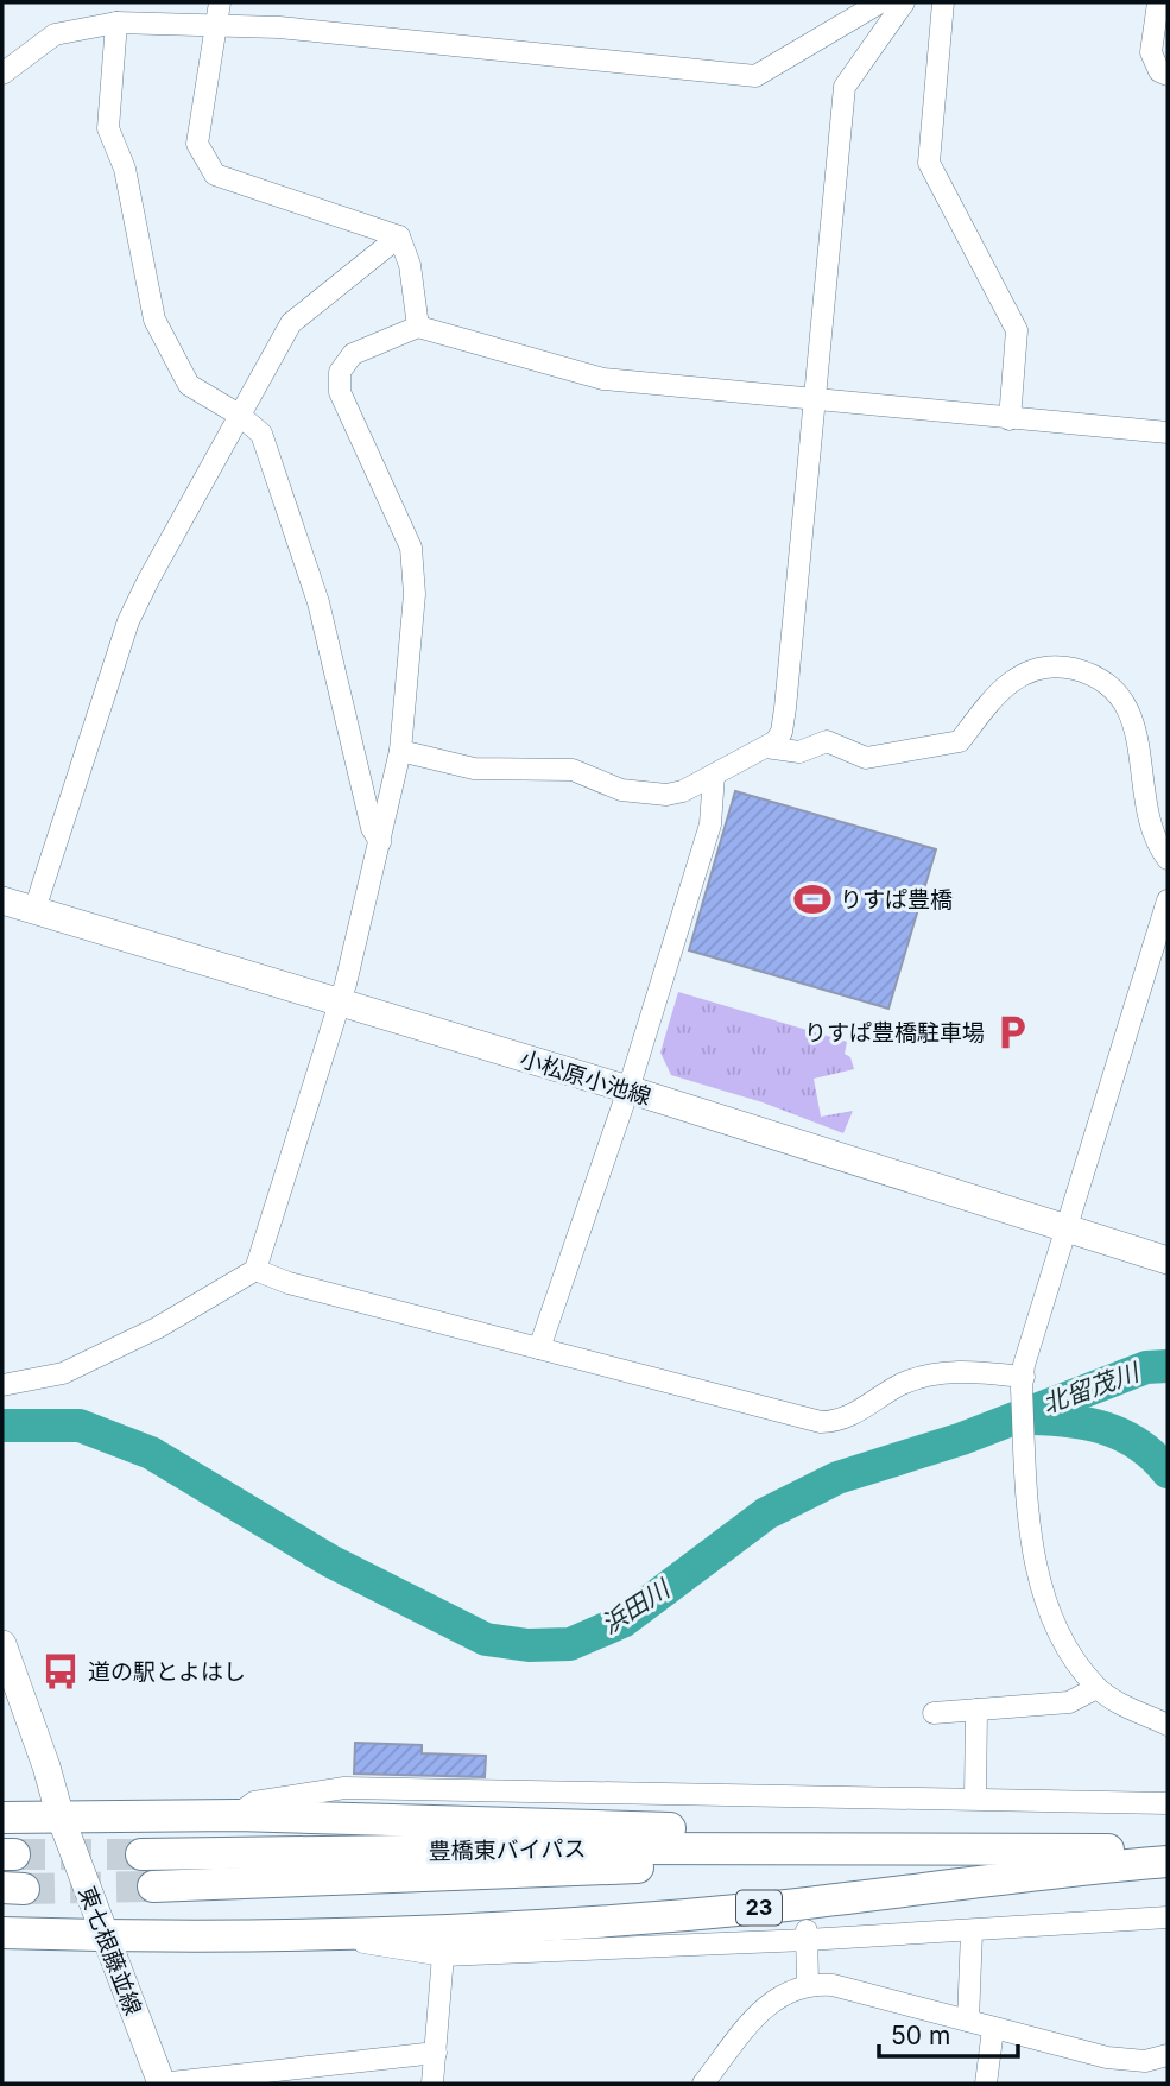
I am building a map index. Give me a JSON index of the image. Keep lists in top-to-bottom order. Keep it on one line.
{"streets":{"highway":["豊橋東バイパス","23"],"main road":["小松原小池線","東七根藤並線"]},"crossings":[["豊橋東バイパス","23"],["23","東七根藤並線"]],"water":["北留茂川","浜田川"],"places":{"sports":["りすぱ豊橋"],"parking":["りすぱ豊橋駐車場"],"bus stop":["道の駅とよはし"]},"scale_bar":"50 m"}
